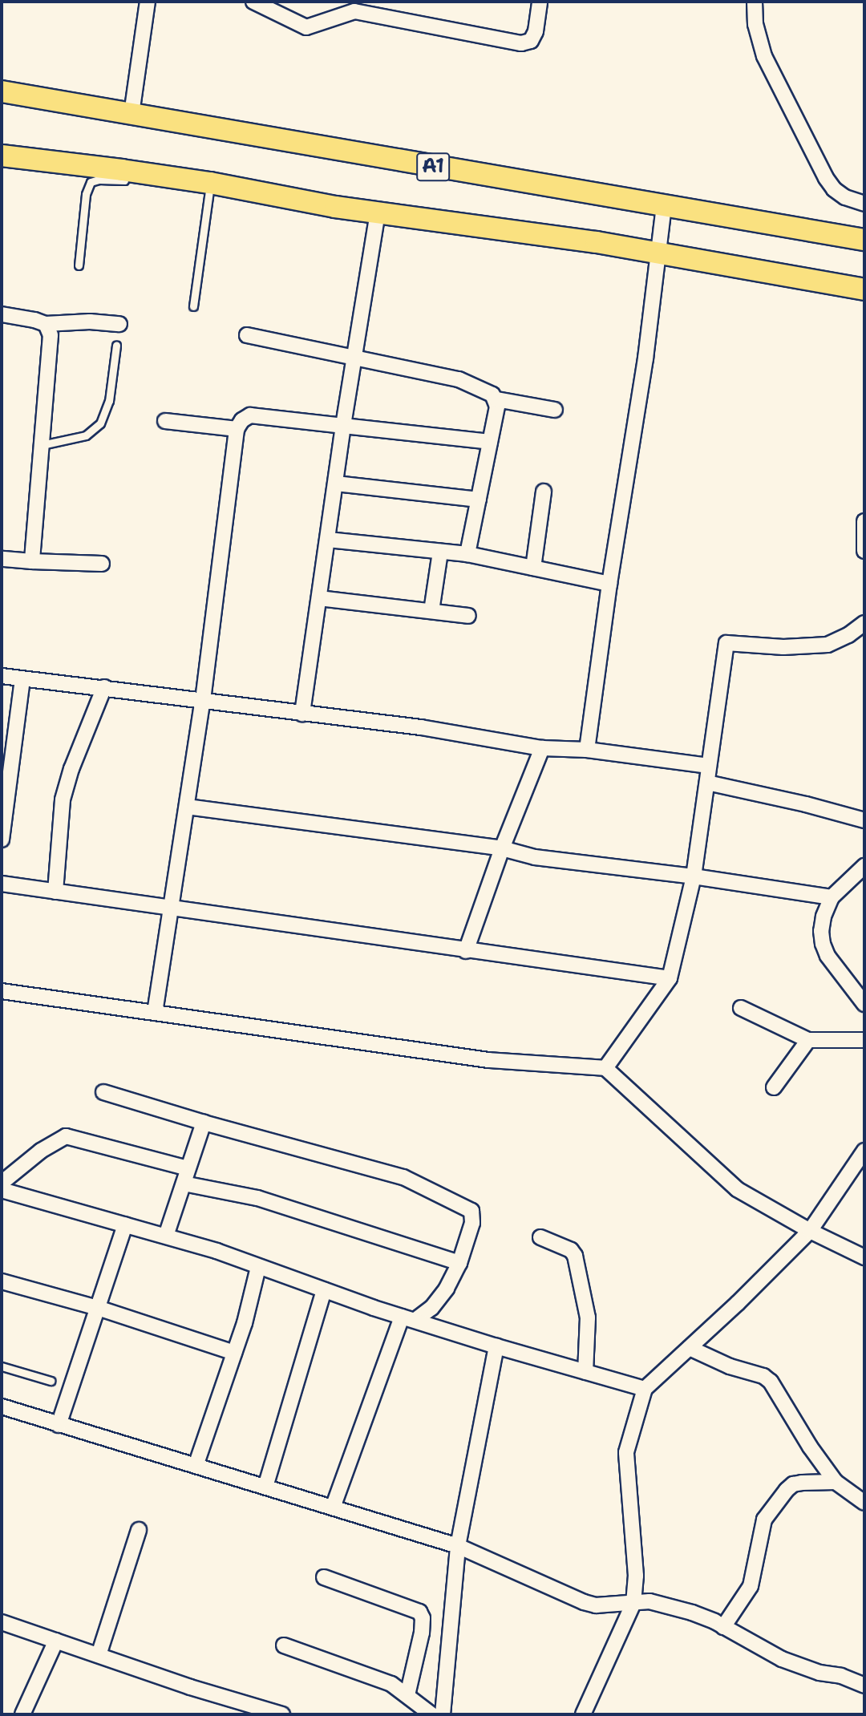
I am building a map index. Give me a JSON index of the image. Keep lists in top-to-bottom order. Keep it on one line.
{"streets":{"main road":["A1"]}}
